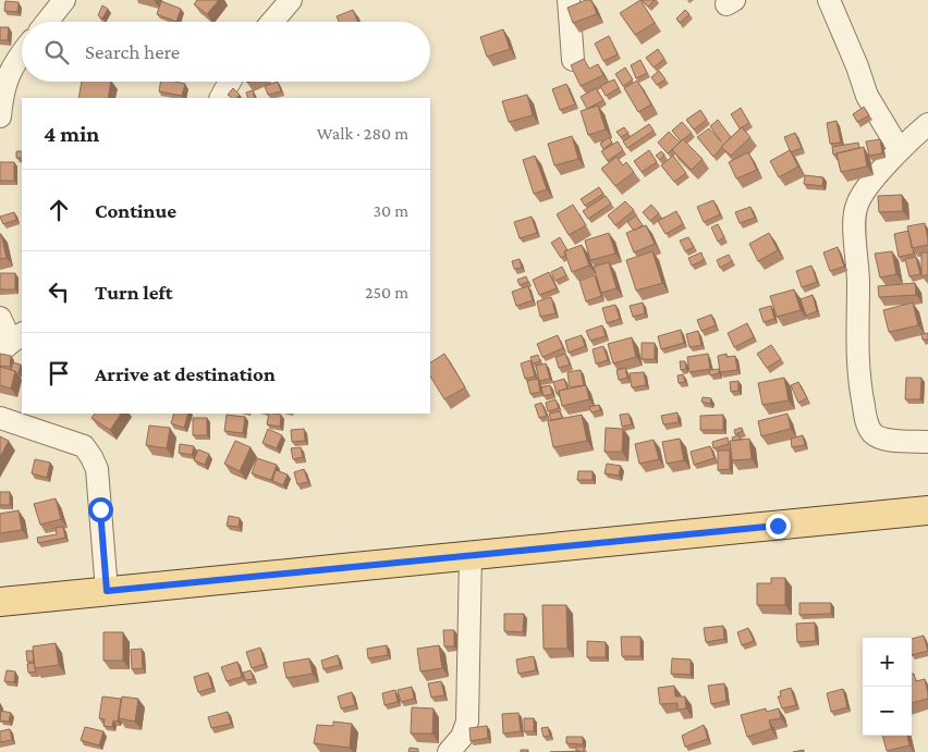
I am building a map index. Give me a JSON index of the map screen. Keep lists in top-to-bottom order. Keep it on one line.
{"page":{"search":"Search here","heading":["4 min","Walk · 280 m"],"list":[["Continue","30 m"],["Turn left","250 m"],"Arrive at destination"],"map_buttons":["+","−"]}}
